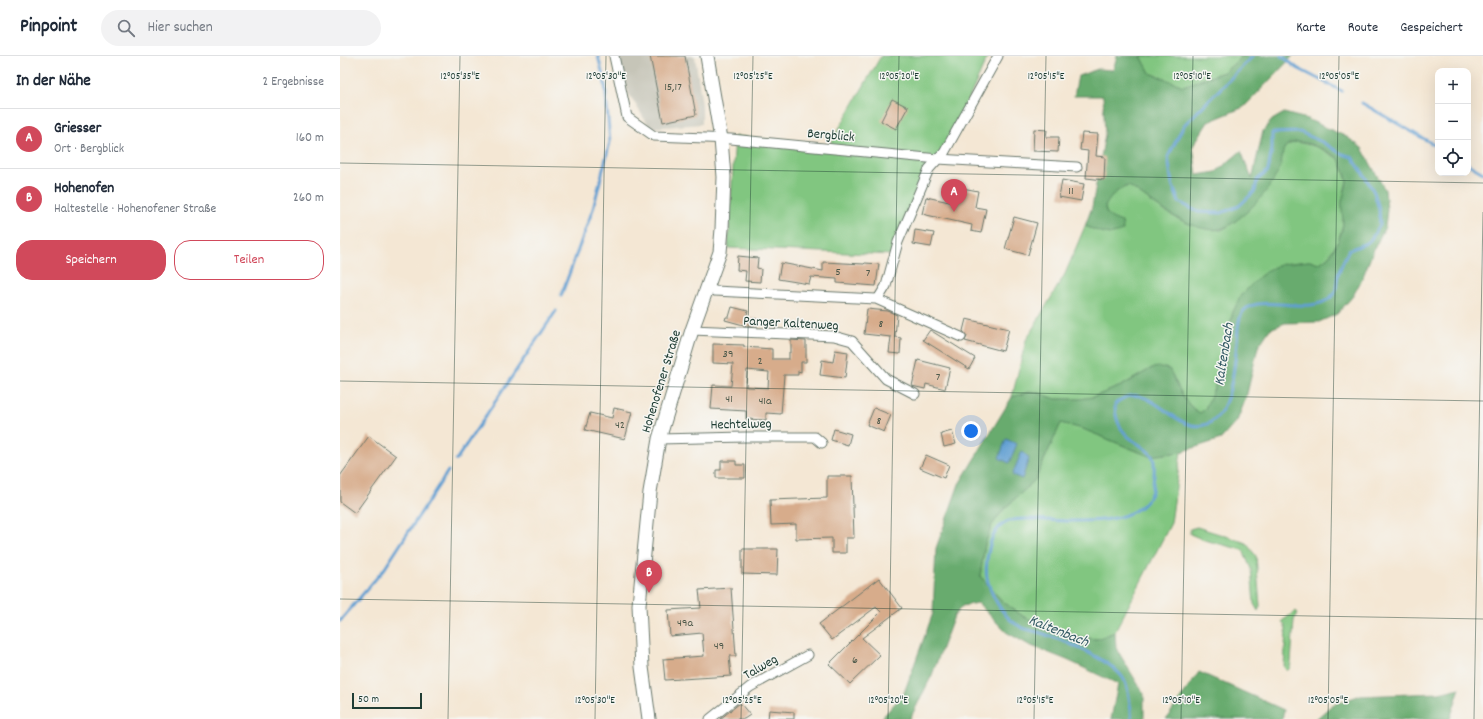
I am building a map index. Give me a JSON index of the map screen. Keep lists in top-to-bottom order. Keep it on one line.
{"streets":{"main road":["Hohenofener Straße"],"street":["Bergblick","Panger Kaltenweg","Hechtelweg","Talweg"]},"crossings":[["Bergblick","Hohenofener Straße"],["Panger Kaltenweg","Hohenofener Straße"],["Hohenofener Straße","Hechtelweg"]],"water":["Kaltenbach"],"house_numbers":["15,17","11","5","7","8","39","2","7","41","41a","8","42","49a","49","6"],"scale_bar":"50 m","page":{"header":"Pinpoint","search":"Hier suchen","nav":["Karte","Route","Gespeichert"],"heading":["In der Nähe","2 Ergebnisse"],"map_buttons":["+","−"],"list":[{"mark":"A","name":"Griesser","note":"Ort · Bergblick","value":"160 m"},{"mark":"B","name":"Hohenofen","note":"Haltestelle · Hohenofener Straße","value":"260 m"}],"pins":["A","B"],"buttons":["Speichern","Teilen"],"scale":"50 m"},"coordinates":["12°05'35\"E","12°05'30\"E","12°05'25\"E","12°05'20\"E","12°05'15\"E","12°05'10\"E","12°05'05\"E"]}
